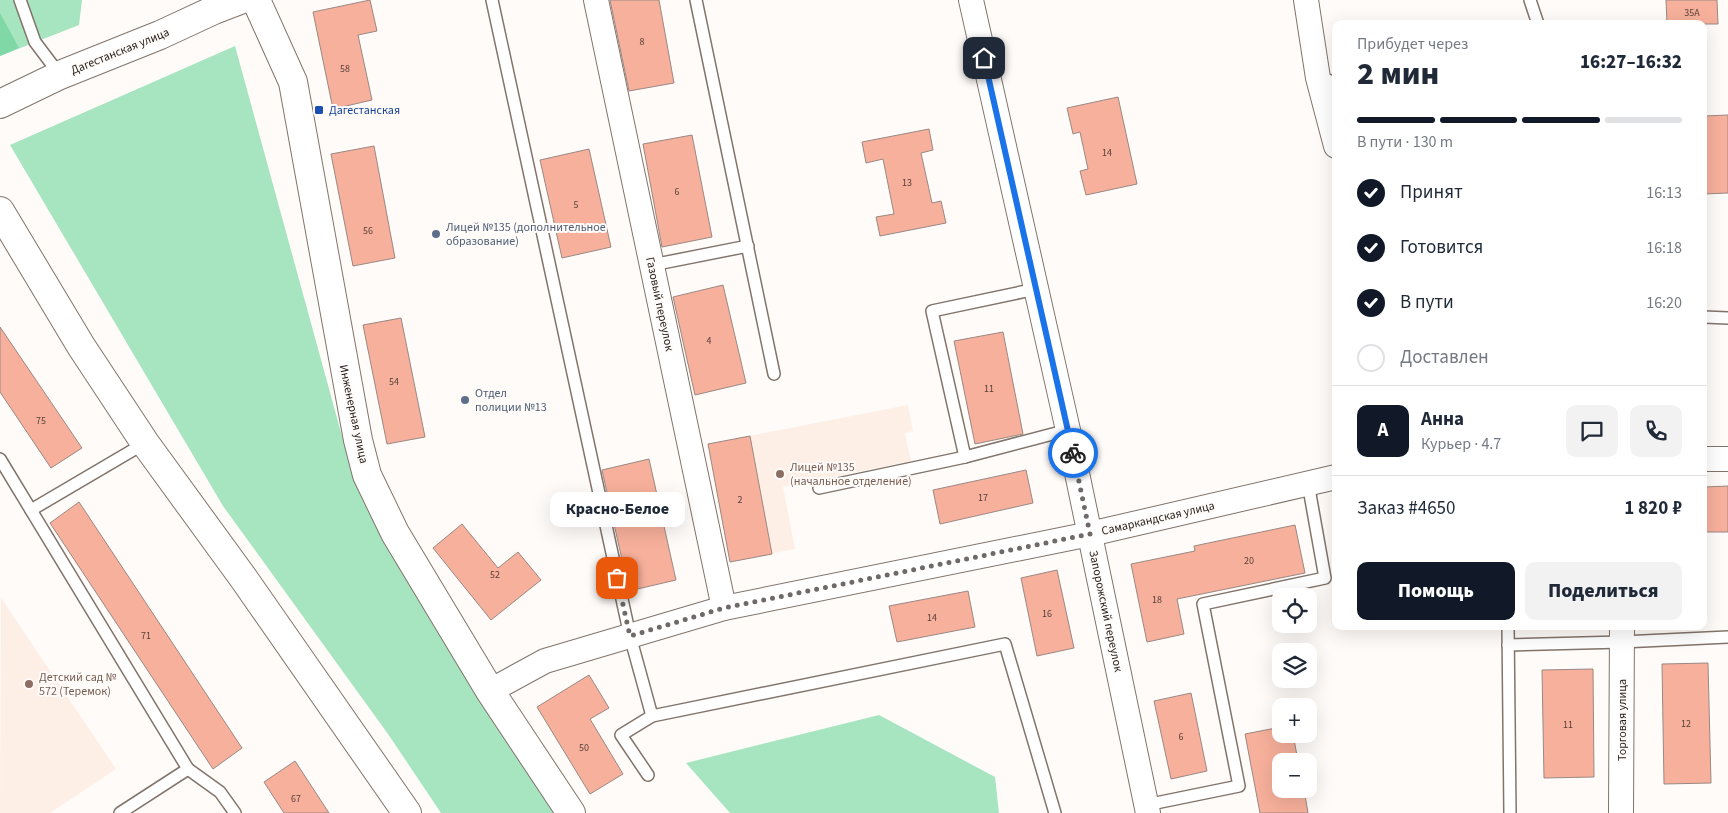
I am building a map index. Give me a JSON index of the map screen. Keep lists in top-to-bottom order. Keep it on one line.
{"streets":{"street":["Дагестанская улица","Газовый переулок","Инженерная улица","Самаркандская улица","Запорожский переулок","Торговая улица"]},"crossings":[["Газовый переулок","Самаркандская улица"],["Инженерная улица","Самаркандская улица"],["Самаркандская улица","Запорожский переулок"]],"places":{"transit":["Дагестанская"],"other":["Лицей №135 (дополнительное образование)","Отдел полиции №13","Лицей №135 (начальное отделение)","Красно-Белое","Детский сад № 572 (Теремок)"]},"house_numbers":["35А","8","58","14","13","6","5","56","4","54","11","75","17","2","20","52","18","16","14","71","12","11","6","50","67"],"page":{"heading":["2 мин","Прибудет через","16:27–16:32"],"panel":["Анна","Курьер · 4.7","Заказ #4650","1 820 ₽"],"bar":"В пути · 130 m","list":[["Принят","16:13"],["Готовится","16:18"],["В пути","16:20"],"Доставлен"],"round":"А","bubble":"Красно-Белое","buttons":["Помощь","Поделиться"],"map_buttons":["+","−"]}}
